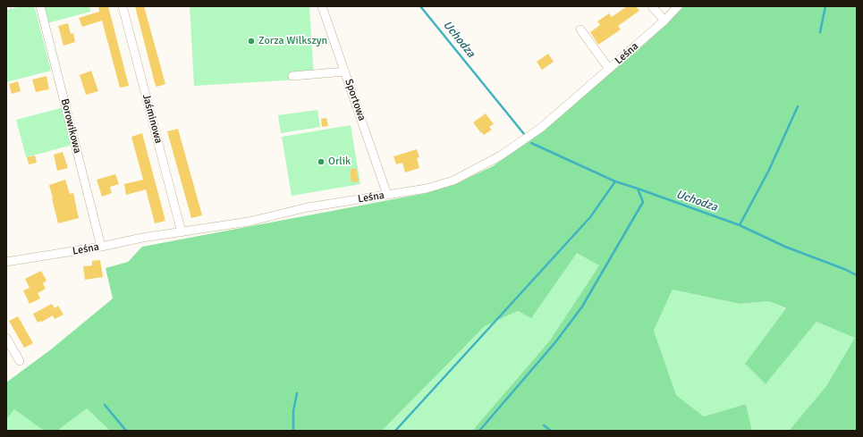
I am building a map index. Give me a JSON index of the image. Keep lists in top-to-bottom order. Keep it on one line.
{"streets":{"street":["Leśna","Sportowa","Jaśminowa","Borowikowa"]},"crossings":[["Leśna","Sportowa"],["Leśna","Jaśminowa"],["Leśna","Borowikowa"]],"water":["Uchodza"],"places":["Zorza Wilkszyn","Orlik"]}
